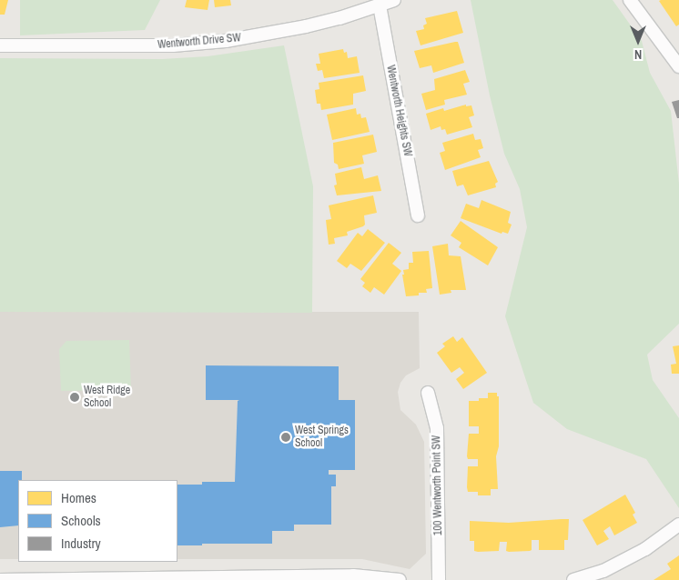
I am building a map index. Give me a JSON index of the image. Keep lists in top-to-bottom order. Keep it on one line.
{"streets":{"street":["Wentworth Drive SW","Wentworth Heights SW","100 Wentworth Point SW"]},"crossings":[["Wentworth Drive SW","Wentworth Heights SW"]],"places":["West Ridge School","West Springs School"],"legend":["Homes","Schools","Industry"],"north":"bottom"}
